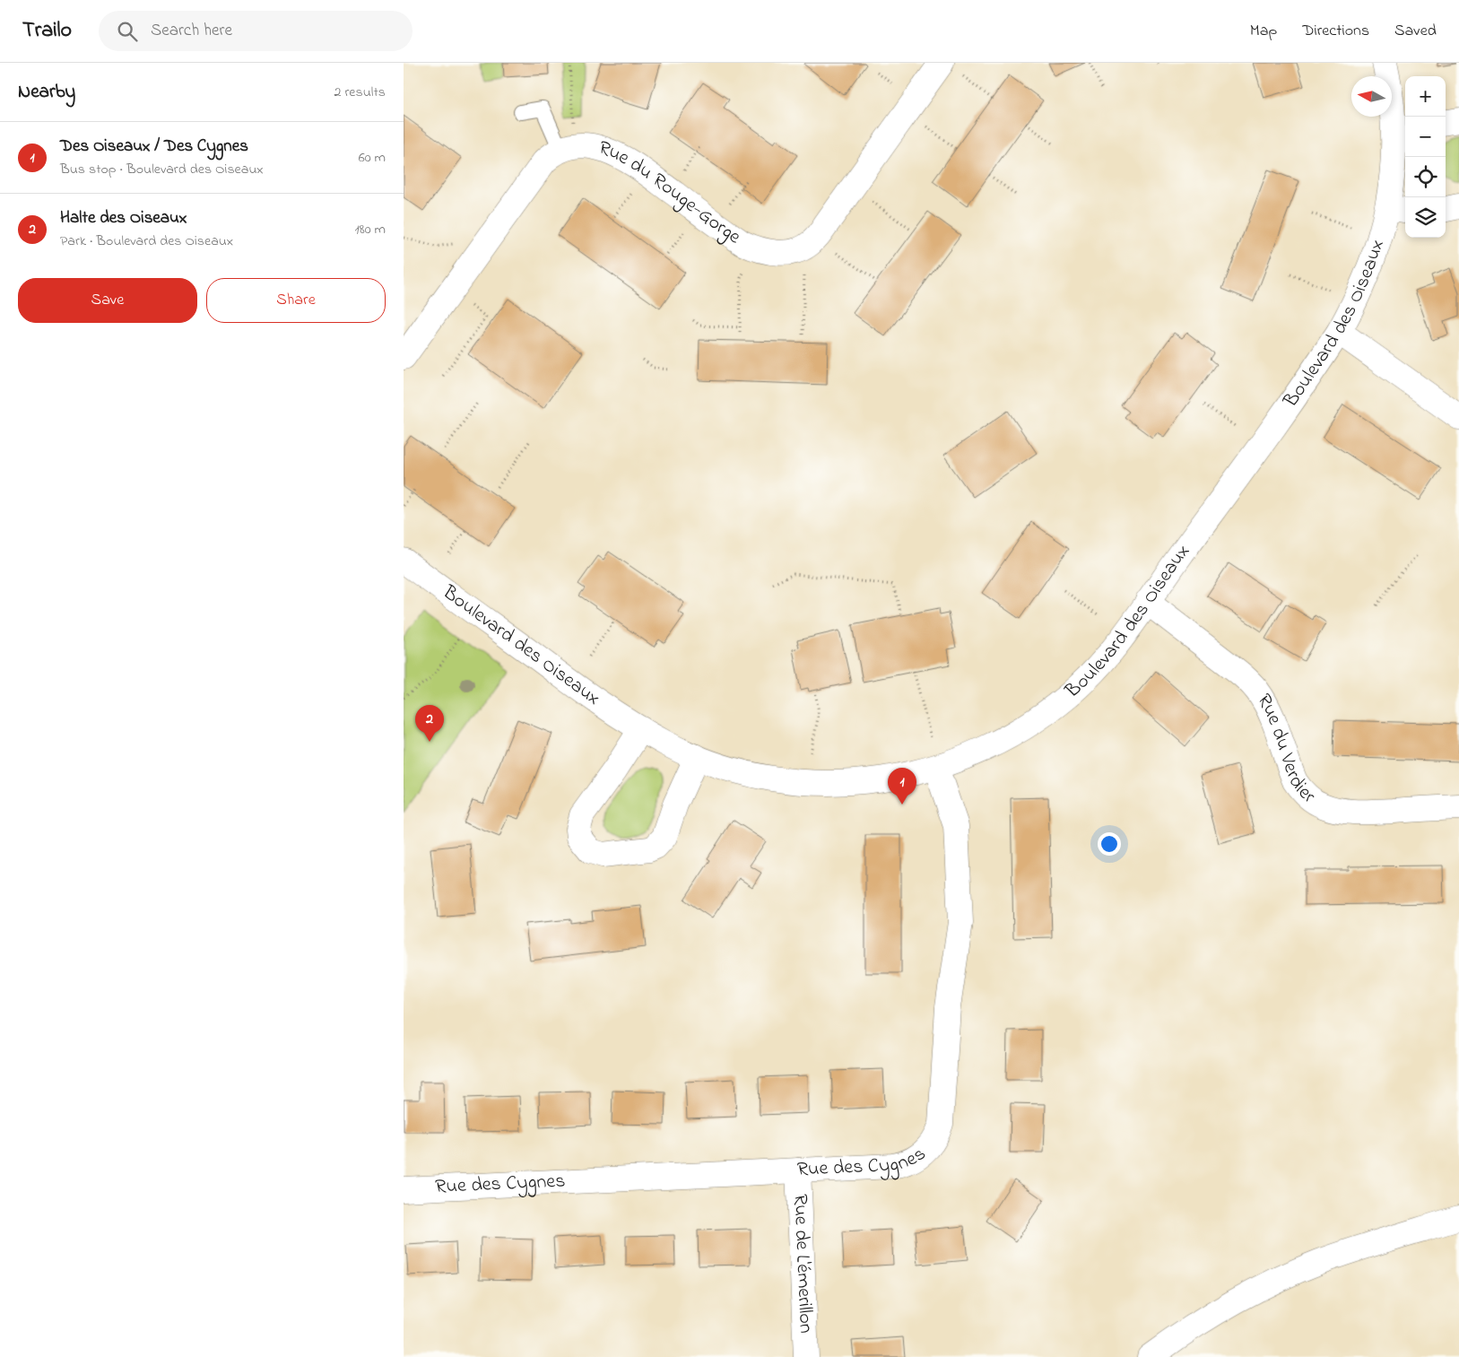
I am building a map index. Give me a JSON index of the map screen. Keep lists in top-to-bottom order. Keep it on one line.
{"streets":{"street":["Rue du Rouge-Gorge","Boulevard des Oiseaux","Rue du Verdier","Rue des Cygnes","Rue de L'émerillon"]},"crossings":[["Boulevard des Oiseaux","Rue du Verdier"],["Boulevard des Oiseaux","Rue des Cygnes"],["Rue des Cygnes","Rue de L'émerillon"]],"north":"left","page":{"header":"Trailo","search":"Search here","nav":["Map","Directions","Saved"],"heading":["Nearby","2 results"],"map_buttons":["+","−"],"list":[{"mark":"1","name":"Des Oiseaux / Des Cygnes","note":"Bus stop · Boulevard des Oiseaux","value":"60 m"},{"mark":"2","name":"Halte des Oiseaux","note":"Park · Boulevard des Oiseaux","value":"180 m"}],"buttons":["Save","Share"],"pins":["2","1"]}}
